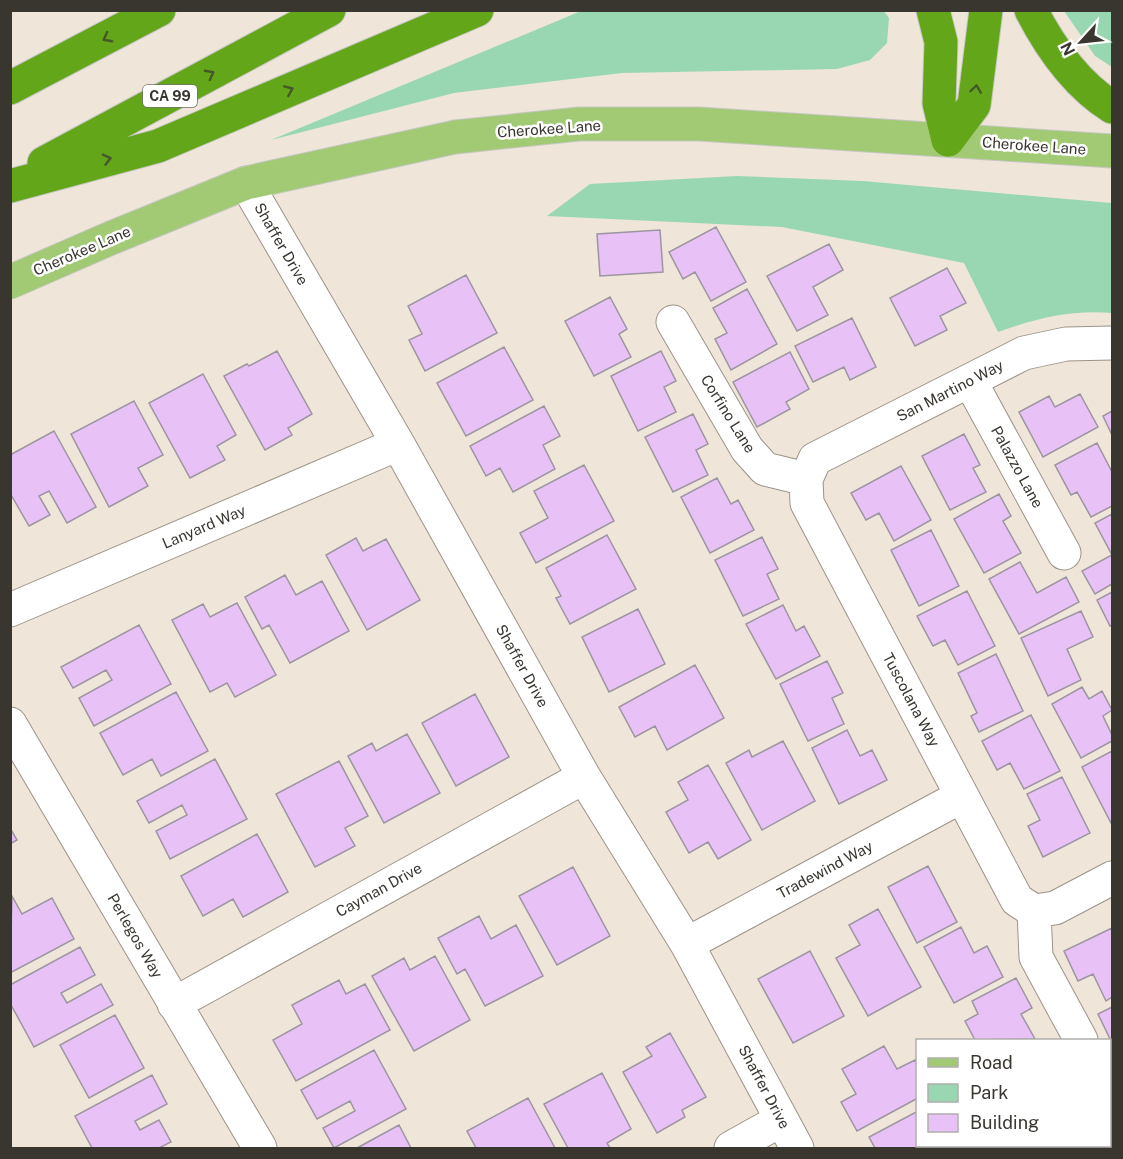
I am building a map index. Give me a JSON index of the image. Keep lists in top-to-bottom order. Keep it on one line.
{"streets":{"highway":["CA 99"],"main road":["Cherokee Lane"],"street":["Shaffer Drive","San Martino Way","Corfino Lane","Palazzo Lane","Lanyard Way","Tuscolana Way","Tradewind Way","Cayman Drive","Perlegos Way"]},"crossings":[["Cherokee Lane","Shaffer Drive"],["Shaffer Drive","Lanyard Way"],["Shaffer Drive","Tradewind Way"],["Shaffer Drive","Cayman Drive"],["San Martino Way","Corfino Lane"],["San Martino Way","Palazzo Lane"],["San Martino Way","Tuscolana Way"],["Corfino Lane","Tuscolana Way"],["Tuscolana Way","Tradewind Way"],["Cayman Drive","Perlegos Way"]],"legend":["Road","Park","Building"],"north":"bottom left"}
